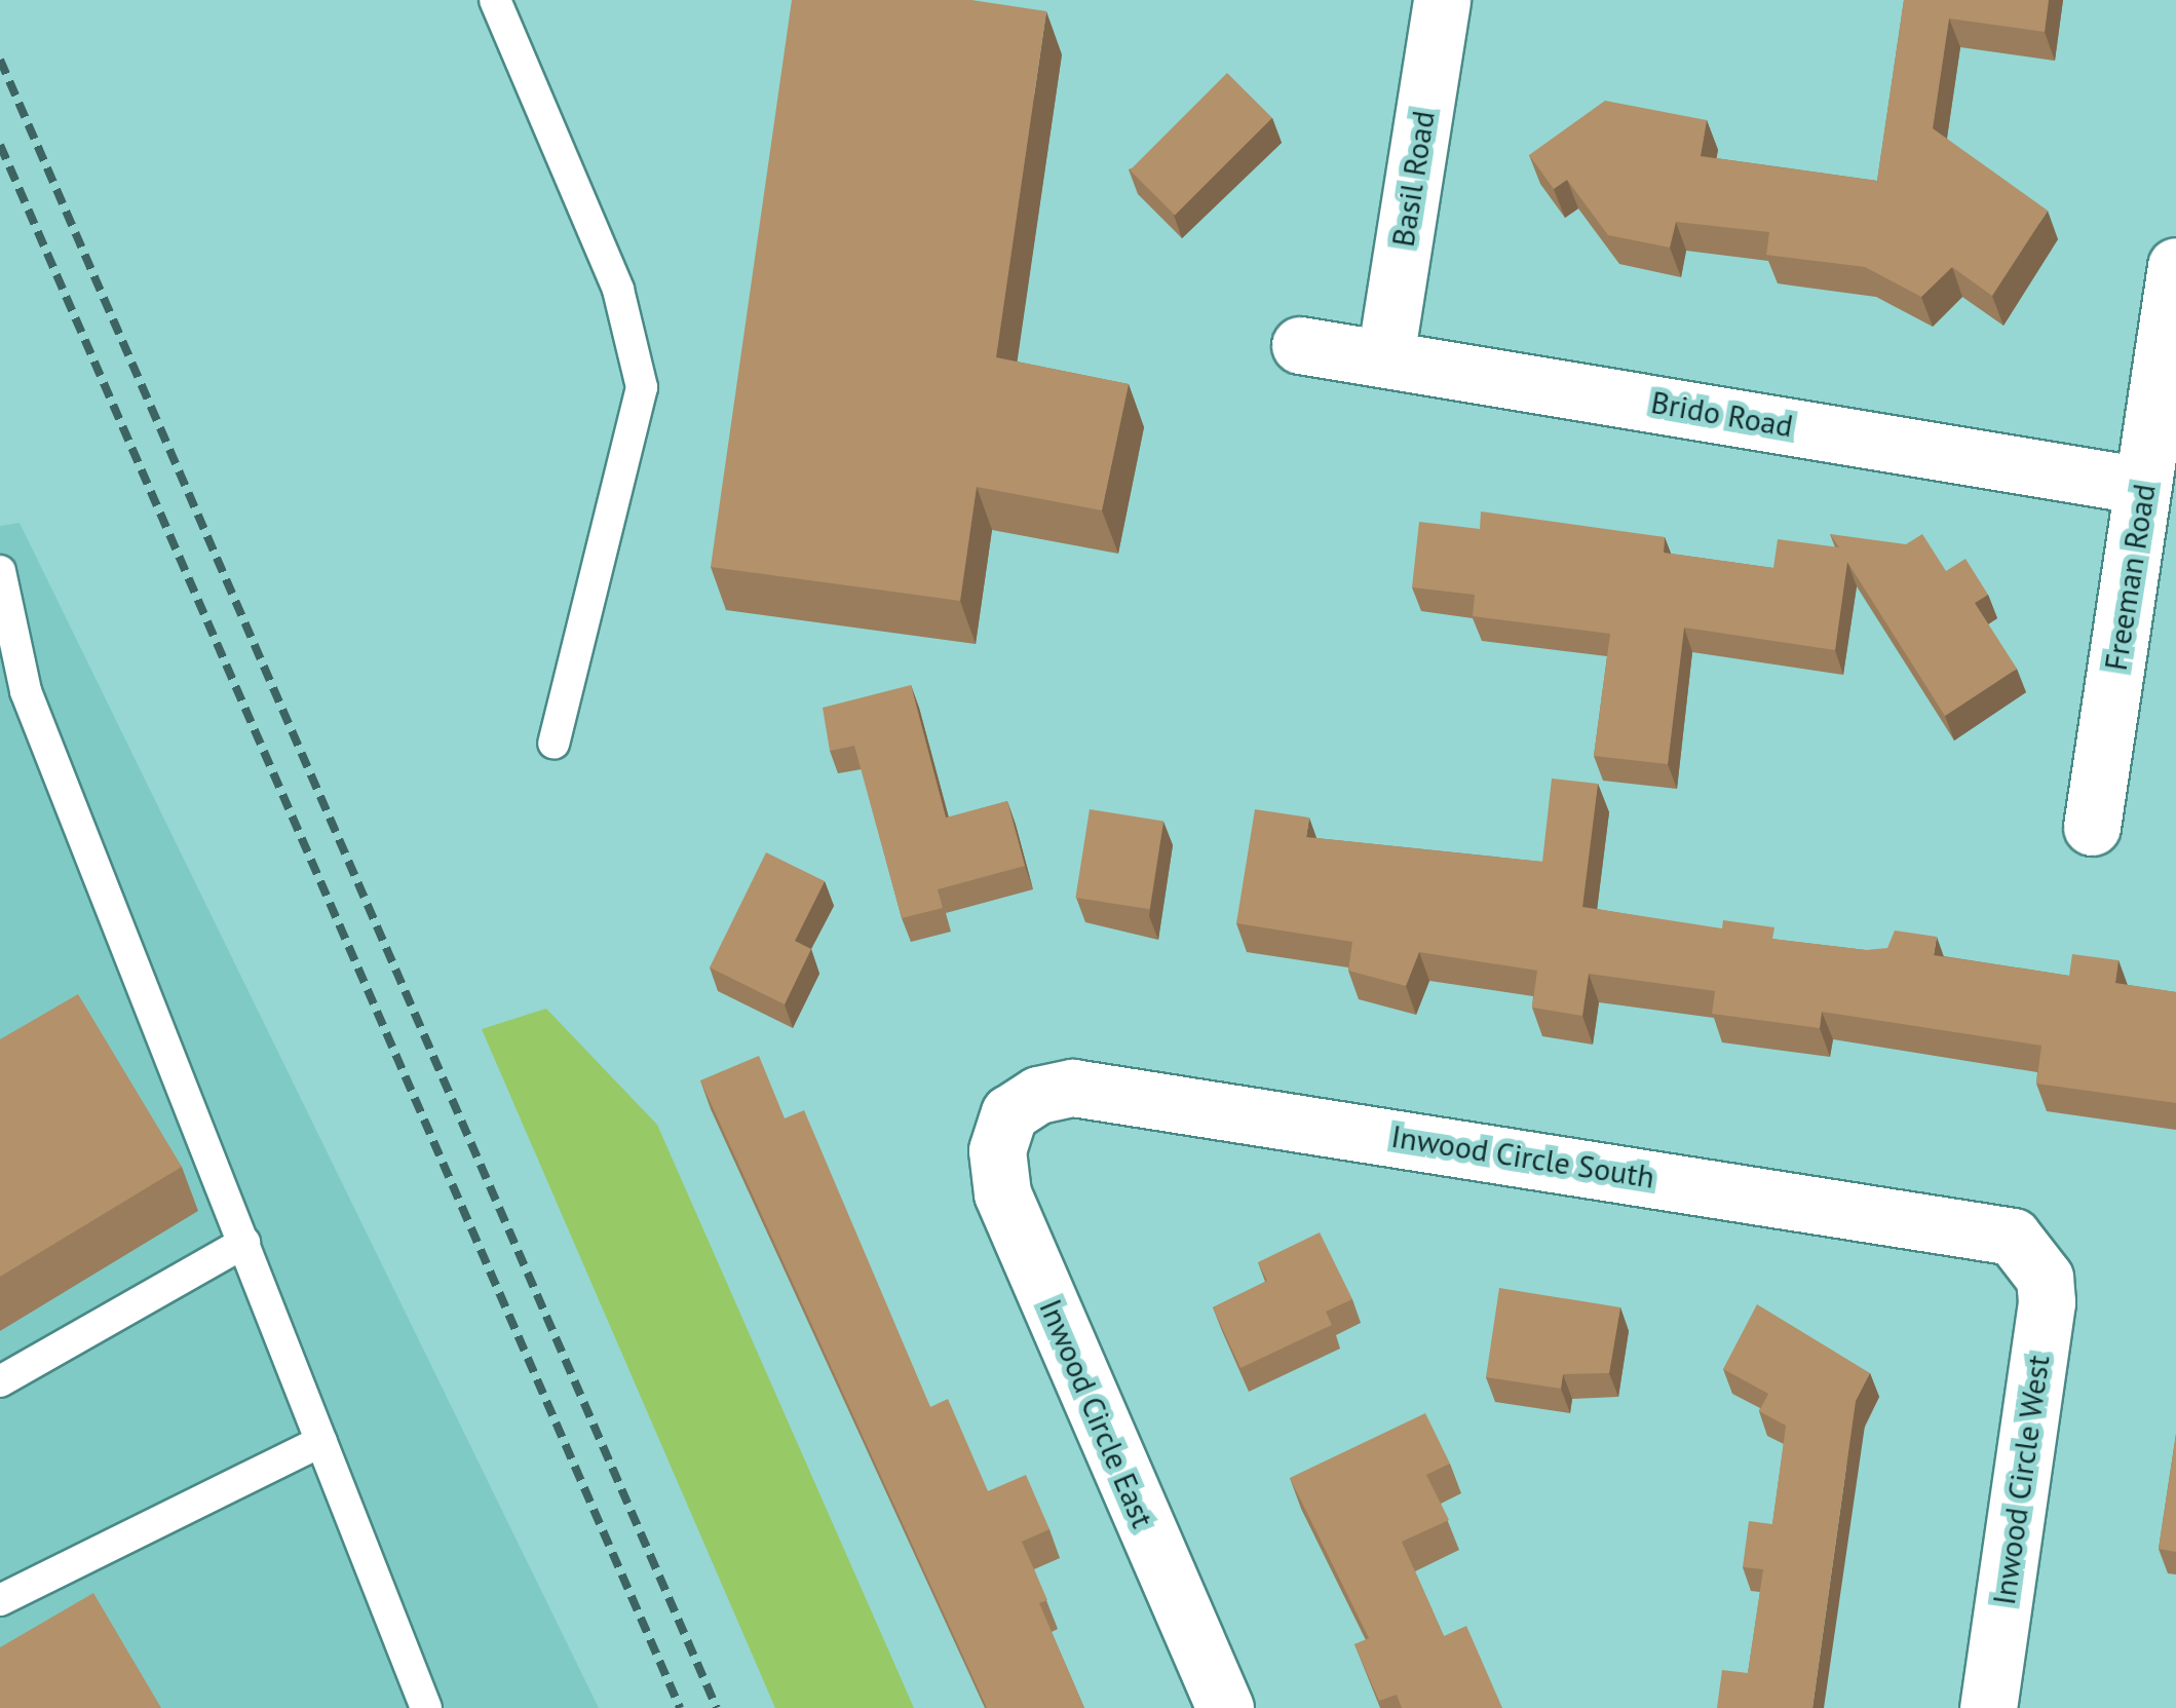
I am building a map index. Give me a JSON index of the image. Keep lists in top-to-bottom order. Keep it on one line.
{"streets":{"street":["Basil Road","Brido Road","Freeman Road","Inwood Circle South","Inwood Circle East","Inwood Circle West"]},"crossings":[["Basil Road","Brido Road"],["Brido Road","Freeman Road"],["Inwood Circle South","Inwood Circle East"],["Inwood Circle South","Inwood Circle West"]]}
